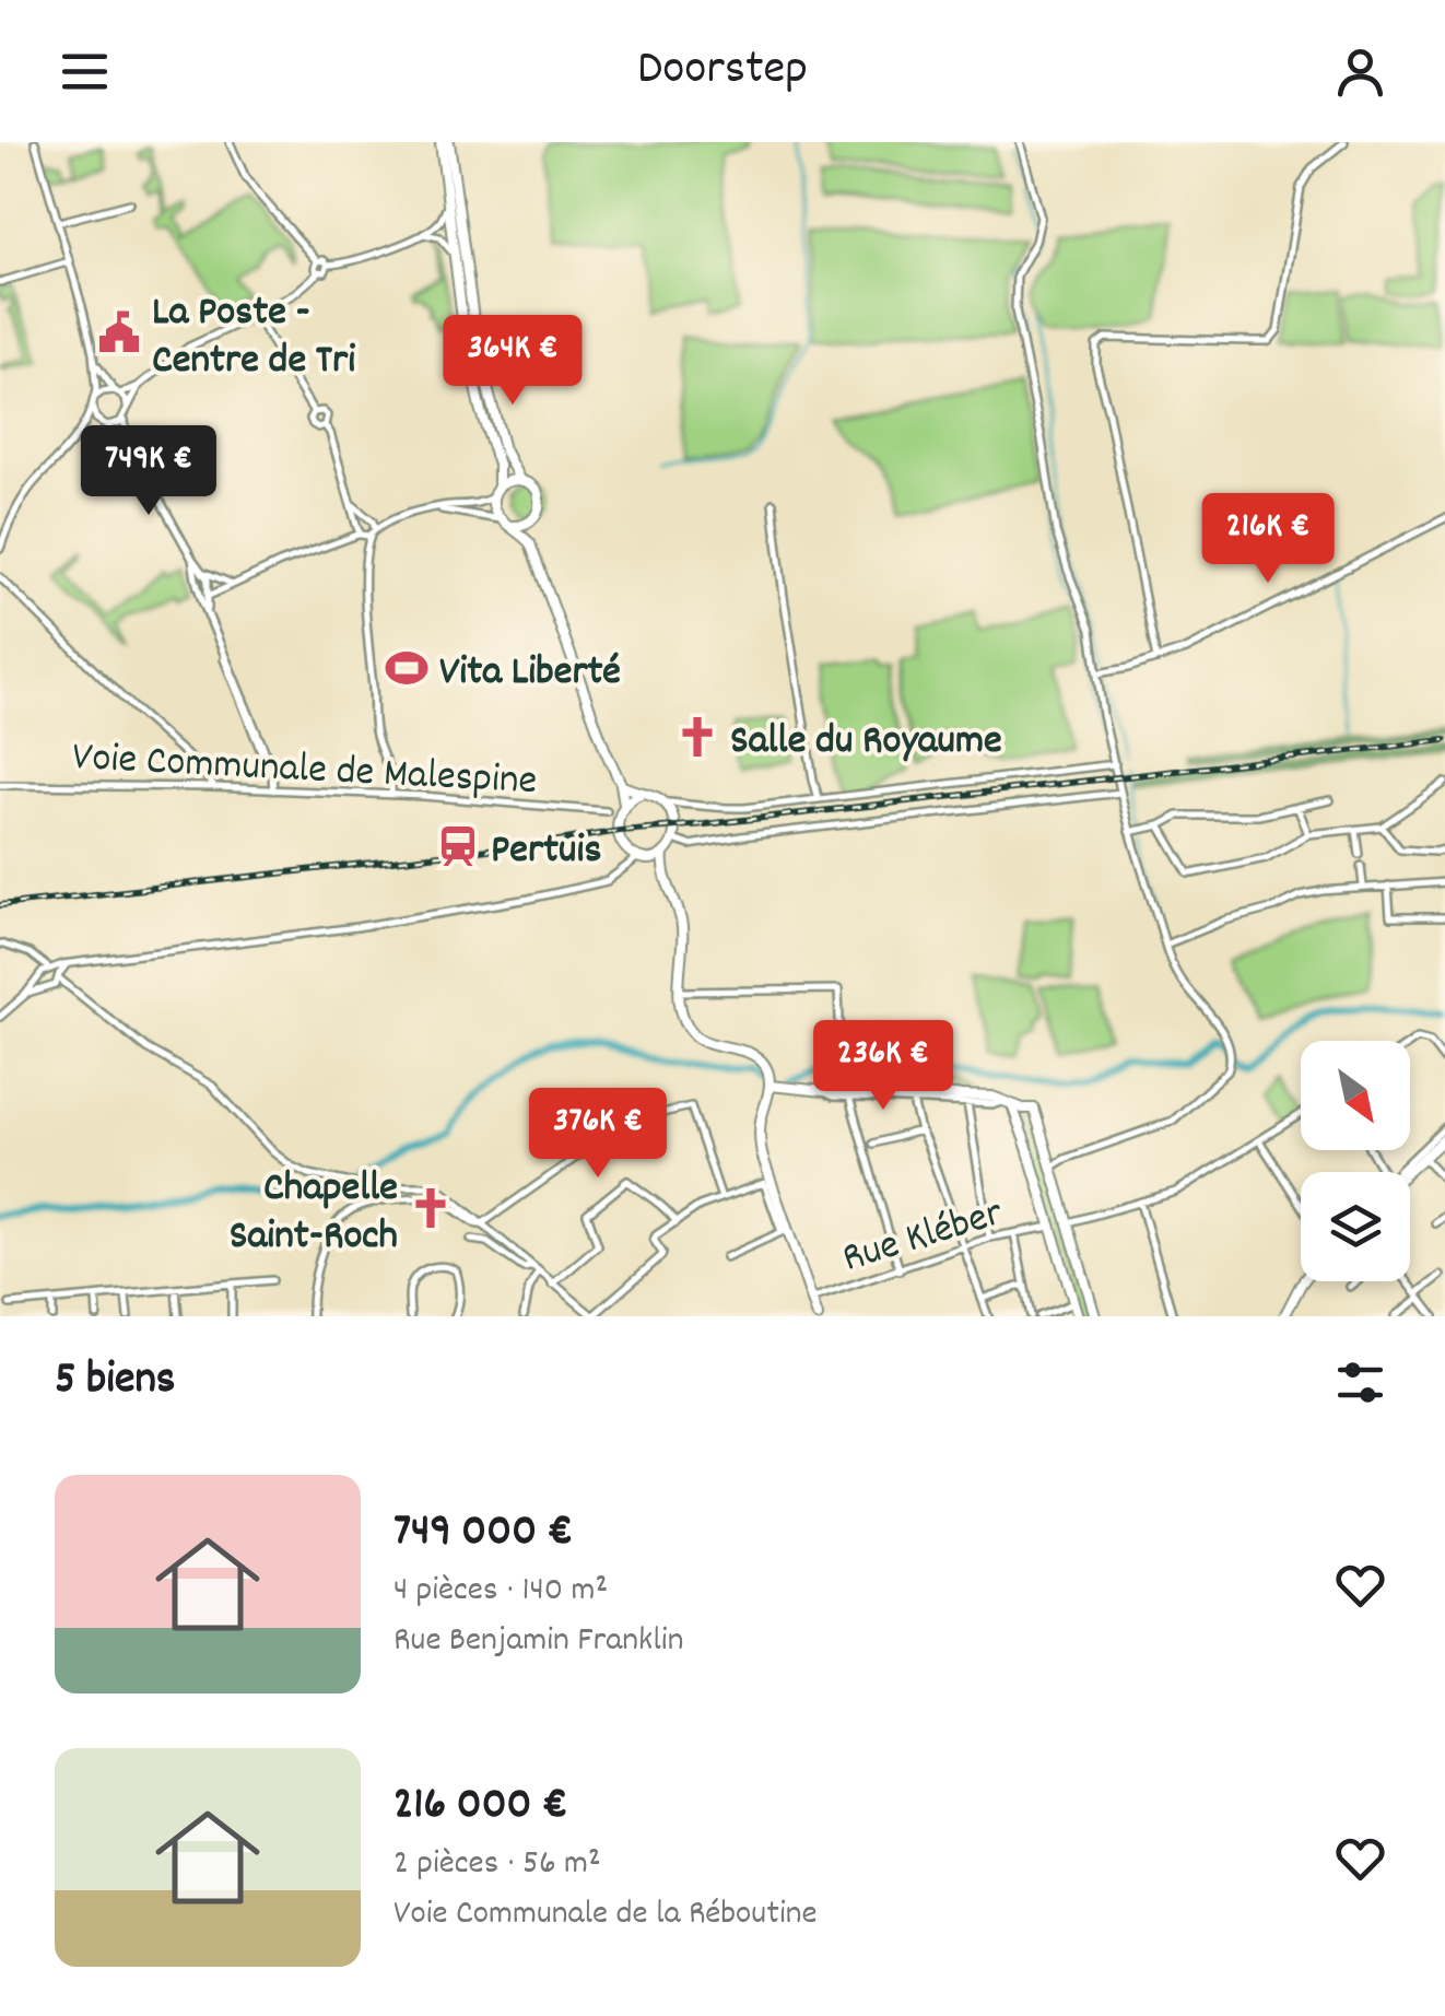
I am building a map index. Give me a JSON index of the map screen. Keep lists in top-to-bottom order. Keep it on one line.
{"streets":{"street":["Voie Communale de Malespine","Rue Kléber"]},"places":{"public building":["La Poste - Centre de Tri"],"sports":["Vita Liberté"],"church":["Salle du Royaume","Chapelle Saint-Roch"],"station":["Pertuis"]},"north":"bottom right","page":{"header":"Doorstep","price":["364K €","749K €","216K €","236K €","376K €"],"heading":"5 biens","list":[{"name":"749 000 €","note":"4 pièces · 140 m² · Rue Benjamin Franklin"},{"name":"216 000 €","note":"2 pièces · 56 m² · Voie Communale de la Réboutine"}]}}
